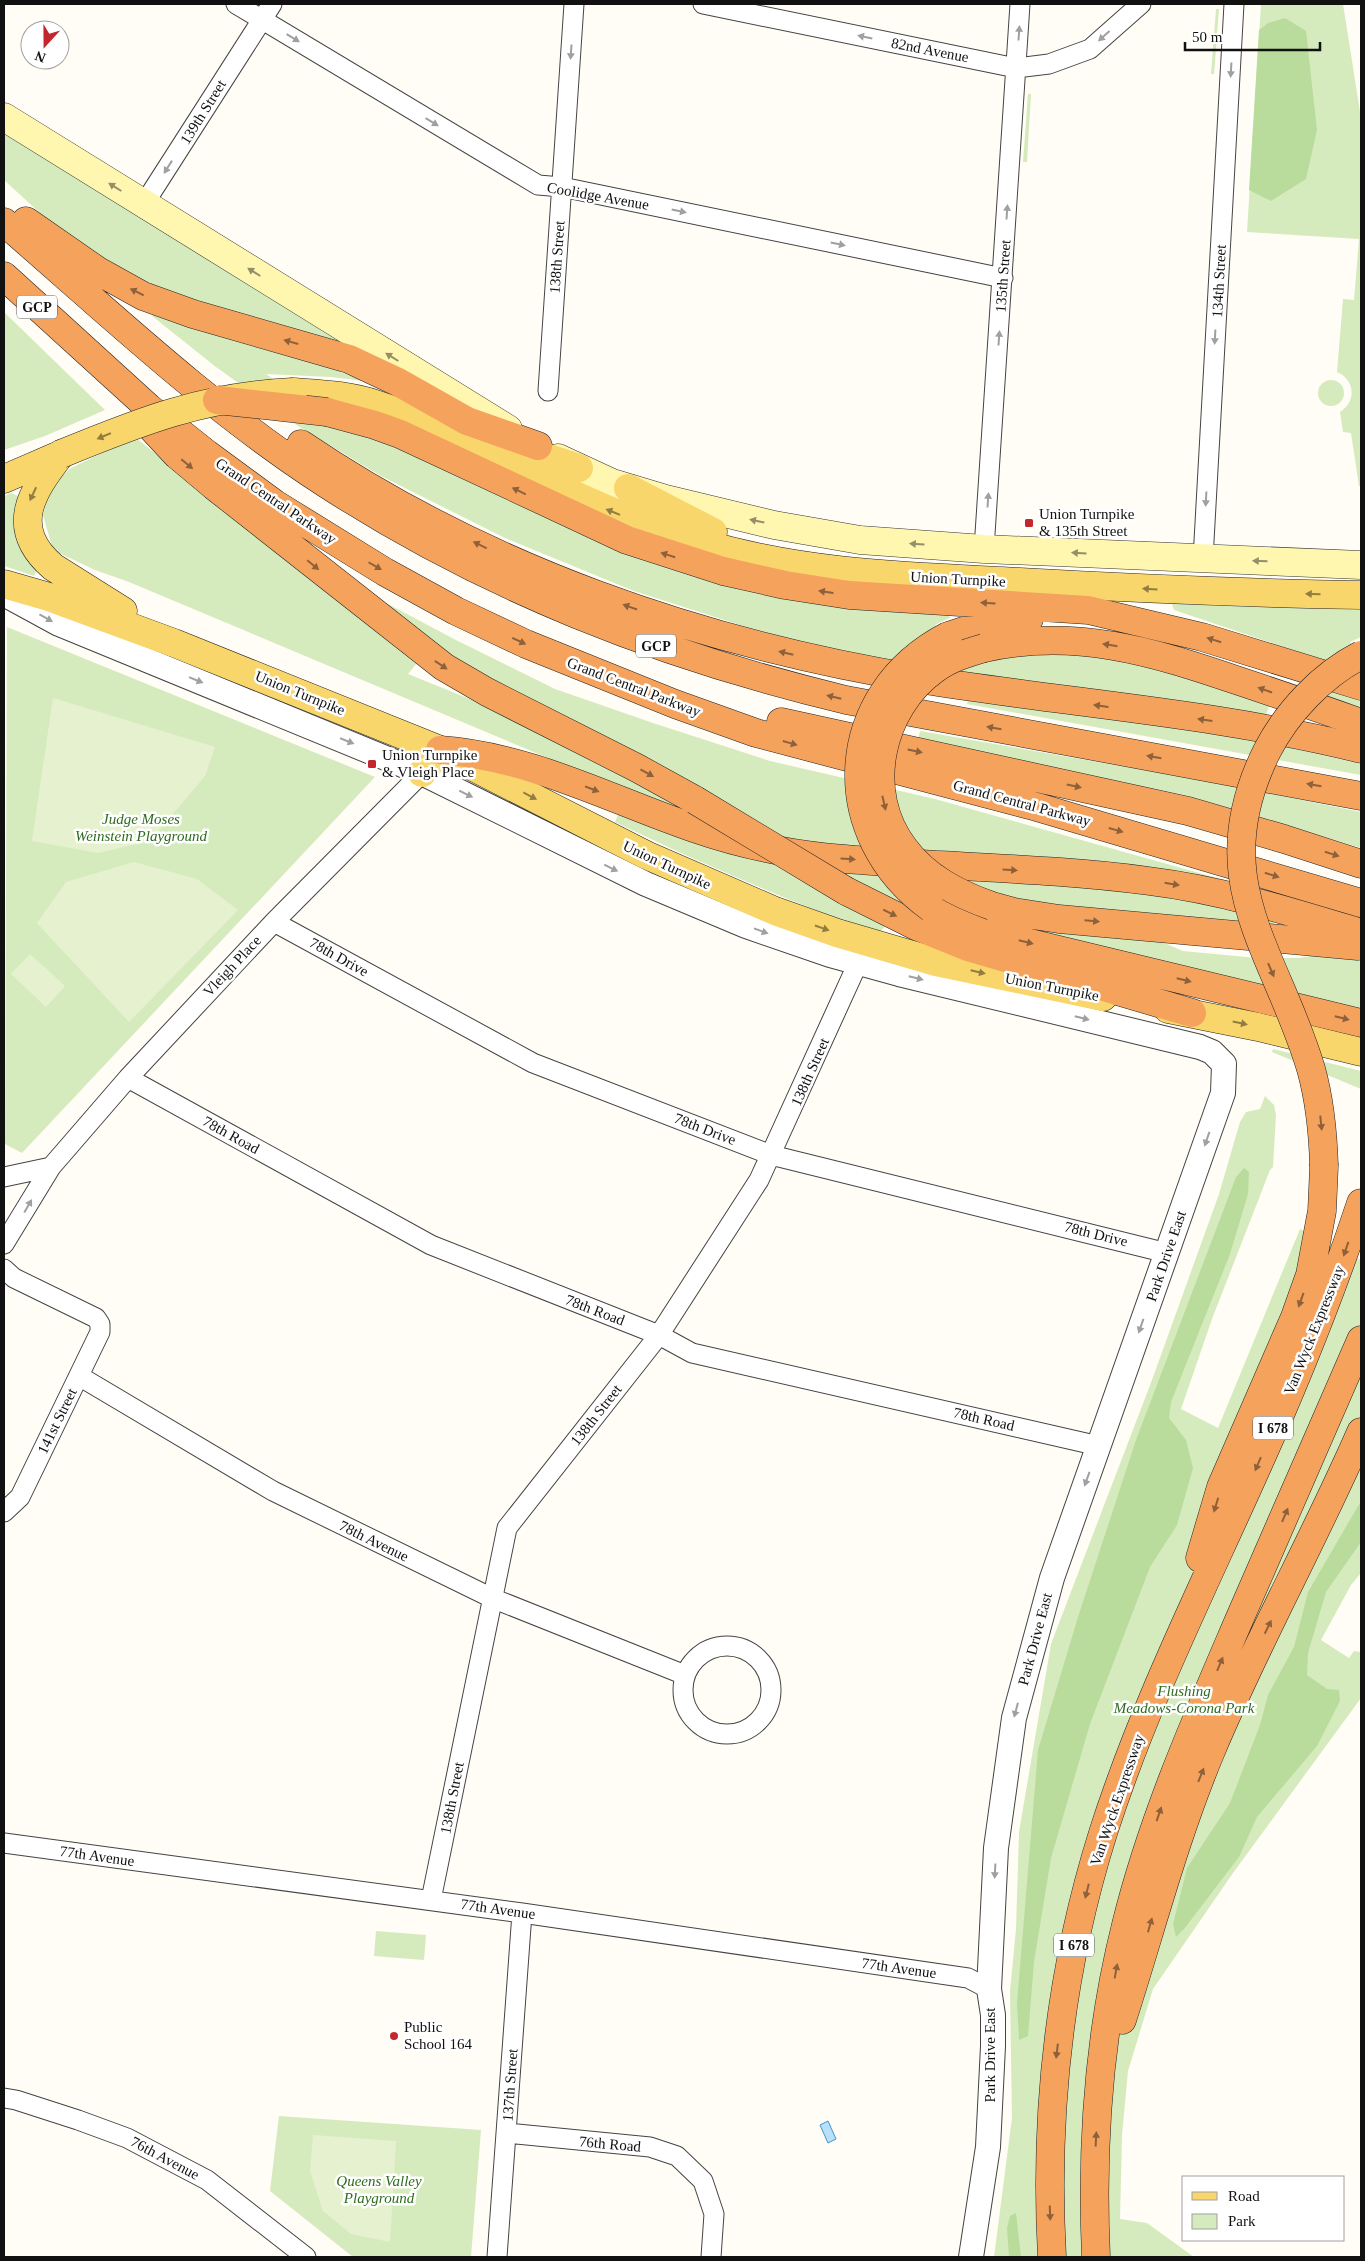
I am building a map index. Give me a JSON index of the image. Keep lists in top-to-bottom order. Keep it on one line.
{"streets":{"highway":["GCP","Grand Central Parkway","Van Wyck Expressway","I 678"],"main road":["Union Turnpike"],"street":["82nd Avenue","139th Street","Coolidge Avenue","138th Street","135th Street","134th Street","78th Drive","Vleigh Place","78th Road","Park Drive East","141st Street","78th Avenue","77th Avenue","137th Street","76th Road","76th Avenue"]},"crossings":[["82nd Avenue","135th Street"],["139th Street","Coolidge Avenue"],["Coolidge Avenue","138th Street"],["Coolidge Avenue","135th Street"],["138th Street","Union Turnpike"],["138th Street","78th Drive"],["138th Street","78th Road"],["138th Street","78th Avenue"],["138th Street","77th Avenue"],["135th Street","Union Turnpike"],["134th Street","Union Turnpike"],["Union Turnpike","Vleigh Place"],["Union Turnpike","Park Drive East"],["78th Drive","Vleigh Place"],["78th Drive","Park Drive East"],["Vleigh Place","78th Road"],["78th Road","Park Drive East"],["Park Drive East","77th Avenue"],["141st Street","78th Avenue"],["77th Avenue","137th Street"],["137th Street","76th Road"]],"one_way":["82nd Avenue","139th Street","Coolidge Avenue","135th Street","134th Street","Park Drive East"],"parks":["Judge Moses Weinstein Playground","Flushing Meadows-Corona Park","Queens Valley Playground"],"places":{"transit":["Union Turnpike & 135th Street","Union Turnpike & Vleigh Place"],"other":["Public School 164"]},"legend":["Road","Park"],"scale_bar":"50 m","north":"bottom"}
